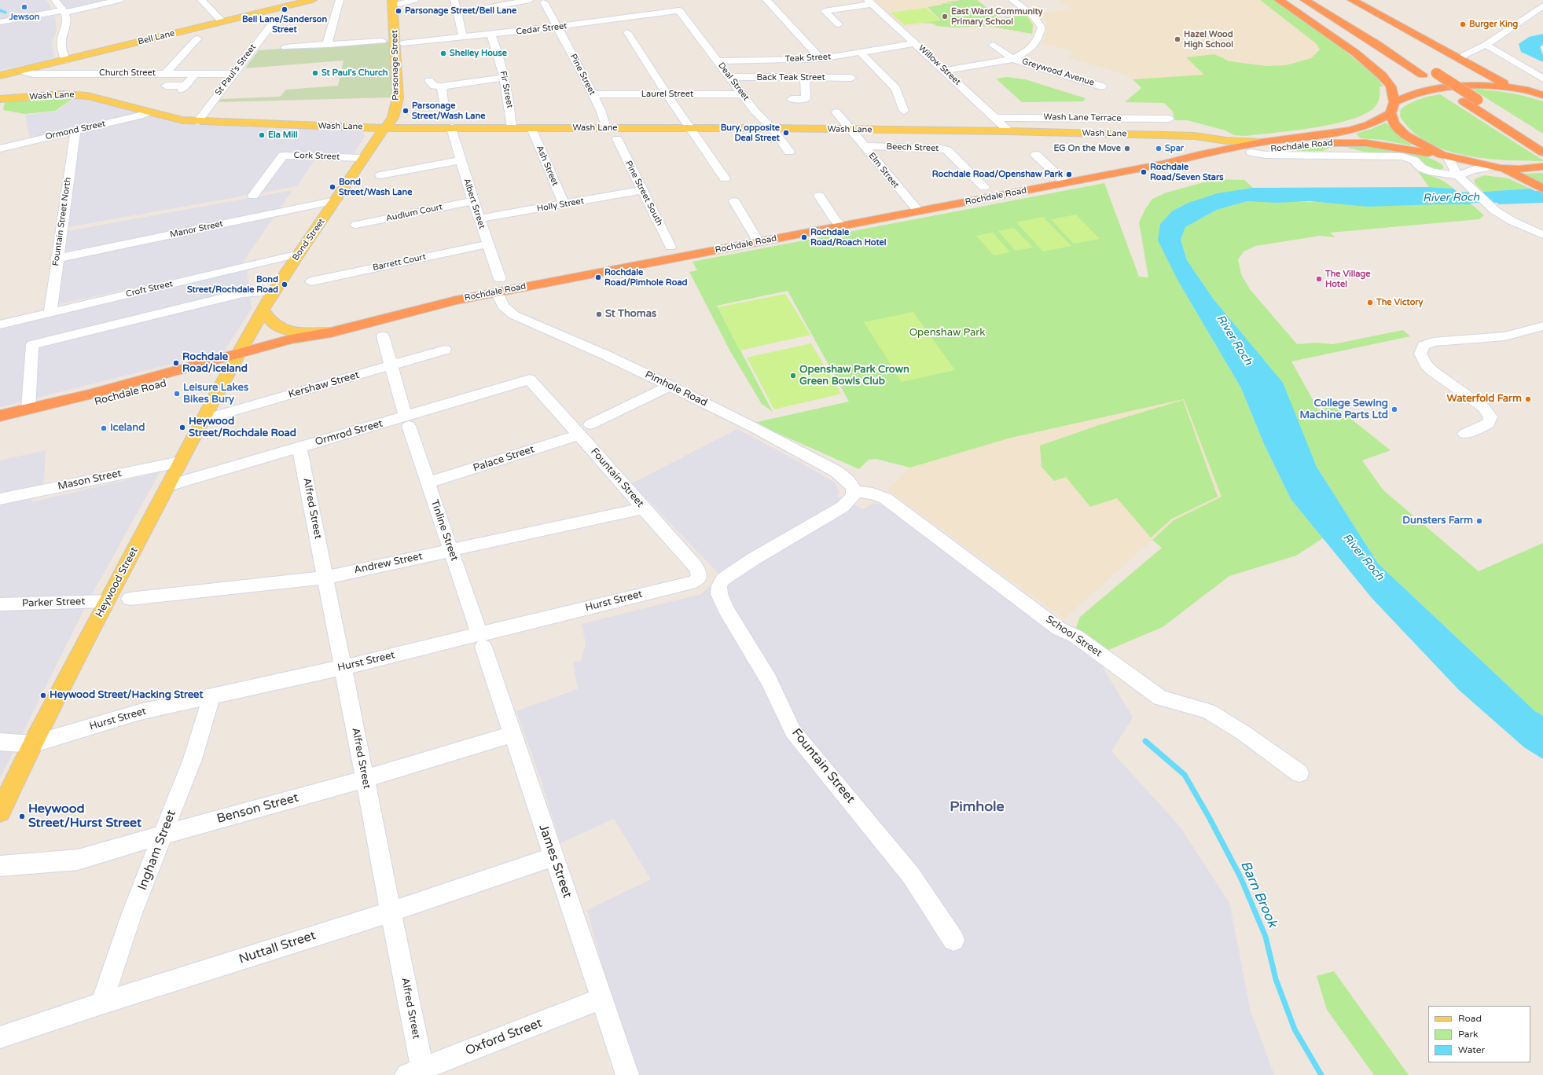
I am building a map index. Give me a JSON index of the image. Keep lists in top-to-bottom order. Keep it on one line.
{"streets":{"highway":["Rochdale Road"],"main road":["Bell Lane","Parsonage Street","Wash Lane","Bond Street","Heywood Street"],"street":["Cedar Street","Teak Street","Willow Street","St Paul's Street","Greywood Avenue","Church Street","Pine Street","Back Teak Street","Deal Street","Fir Street","Laurel Street","Wash Lane Terrace","Ormond Street","Beech Street","Cork Street","Ash Street","Elm Street","Pine Street South","Albert Street","Holly Street","Audlum Court","Fountain Street North","Manor Street","Barrett Court","Croft Street","Kershaw Street","Pimhole Road","Ormrod Street","Palace Street","Fountain Street","Mason Street","Alfred Street","Tinline Street","Andrew Street","Hurst Street","Parker Street","School Street","Benson Street","Ingham Street","James Street","Nuttall Street","Oxford Street"]},"crossings":[["Cedar Street","Pine Street"],["Cedar Street","Deal Street"],["Cedar Street","Fir Street"],["Bell Lane","Church Street"],["Teak Street","Willow Street"],["Teak Street","Deal Street"],["Parsonage Street","Wash Lane"],["Parsonage Street","Bond Street"],["Willow Street","Wash Lane"],["Willow Street","Wash Lane Terrace"],["St Paul's Street","Church Street"],["St Paul's Street","Wash Lane"],["Pine Street","Laurel Street"],["Back Teak Street","Deal Street"],["Deal Street","Laurel Street"],["Deal Street","Wash Lane"],["Fir Street","Wash Lane"],["Wash Lane","Ormond Street"],["Wash Lane","Rochdale Road"],["Wash Lane","Ash Street"],["Wash Lane","Elm Street"],["Wash Lane","Albert Street"],["Wash Lane","Bond Street"],["Ormond Street","Fountain Street North"],["Rochdale Road","Elm Street"],["Rochdale Road","Albert Street"],["Rochdale Road","Bond Street"],["Rochdale Road","Pimhole Road"],["Rochdale Road","Heywood Street"],["Beech Street","Elm Street"],["Cork Street","Bond Street"],["Ash Street","Holly Street"],["Pine Street South","Holly Street"],["Albert Street","Holly Street"],["Albert Street","Audlum Court"],["Albert Street","Barrett Court"],["Albert Street","Pimhole Road"],["Fountain Street North","Manor Street"],["Fountain Street North","Croft Street"],["Manor Street","Bond Street"],["Bond Street","Croft Street"],["Bond Street","Heywood Street"],["Kershaw Street","Tinline Street"],["Kershaw Street","Heywood Street"],["Pimhole Road","Fountain Street"],["Pimhole Road","School Street"],["Ormrod Street","Fountain Street"],["Ormrod Street","Alfred Street"],["Ormrod Street","Tinline Street"],["Ormrod Street","Heywood Street"],["Palace Street","Fountain Street"],["Palace Street","Tinline Street"],["Fountain Street","Andrew Street"],["Fountain Street","Hurst Street"],["Fountain Street","School Street"],["Mason Street","Heywood Street"],["Alfred Street","Andrew Street"],["Alfred Street","Hurst Street"],["Alfred Street","Benson Street"],["Alfred Street","Nuttall Street"],["Alfred Street","Oxford Street"],["Tinline Street","Andrew Street"],["Tinline Street","Hurst Street"],["Tinline Street","James Street"],["Heywood Street","Hurst Street"],["Heywood Street","Parker Street"],["Hurst Street","Ingham Street"],["Hurst Street","James Street"],["Benson Street","Ingham Street"],["Benson Street","James Street"],["Ingham Street","Nuttall Street"],["James Street","Nuttall Street"],["James Street","Oxford Street"]],"districts":["Pimhole"],"water":["River Roch","Barn Brook"],"parks":["Openshaw Park"],"places":["Jewson","Bell Lane/Sanderson Street","Parsonage Street/Bell Lane","East Ward Community Primary School","Burger King","Hazel Wood High School","Shelley House","St Paul's Church","Parsonage Street/Wash Lane","Bury, opposite Deal Street","Ela Mill","EG On the Move","Spar","Rochdale Road/Seven Stars","Rochdale Road/Openshaw Park","Bond Street/Wash Lane","Rochdale Road/Roach Hotel","Rochdale Road/Pimhole Road","The Village Hotel","Bond Street/Rochdale Road","The Victory","St Thomas","Rochdale Road/Iceland","Openshaw Park Crown Green Bowls Club","Leisure Lakes Bikes Bury","Waterfold Farm","College Sewing Machine Parts Ltd","Heywood Street/Rochdale Road","Iceland","Dunsters Farm","Heywood Street/Hacking Street","Heywood Street/Hurst Street"],"legend":["Road","Park","Water"]}
